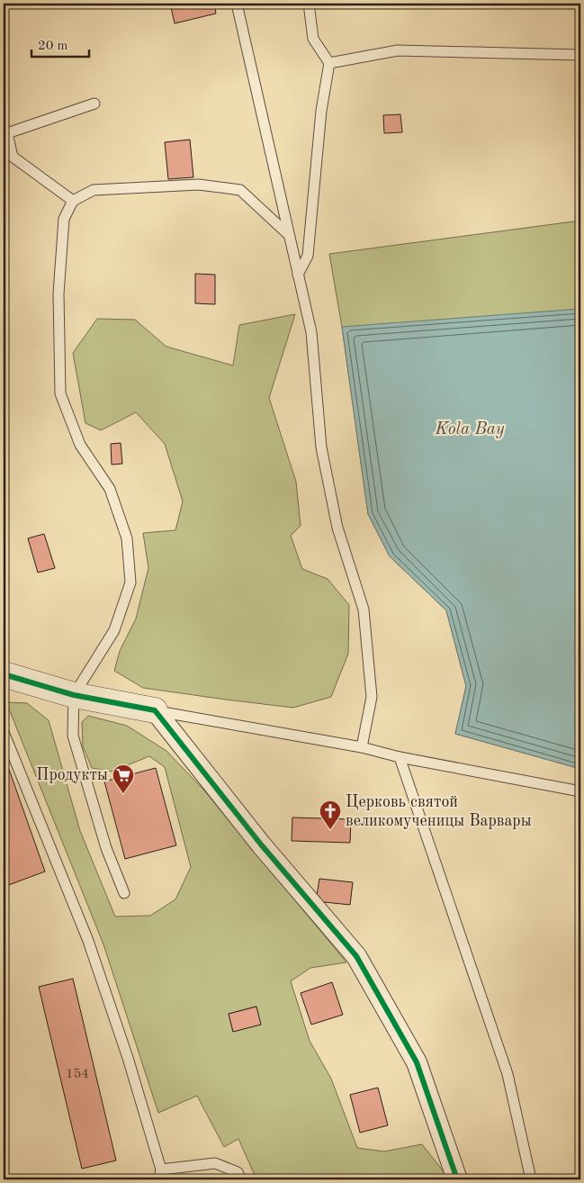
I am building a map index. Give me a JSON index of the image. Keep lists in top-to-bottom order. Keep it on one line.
{"water":["Kola Bay"],"places":{"supermarket":["Продукты"],"church":["Церковь святой великомученицы Варвары"]},"house_numbers":["154"],"scale_bar":"20 m"}
